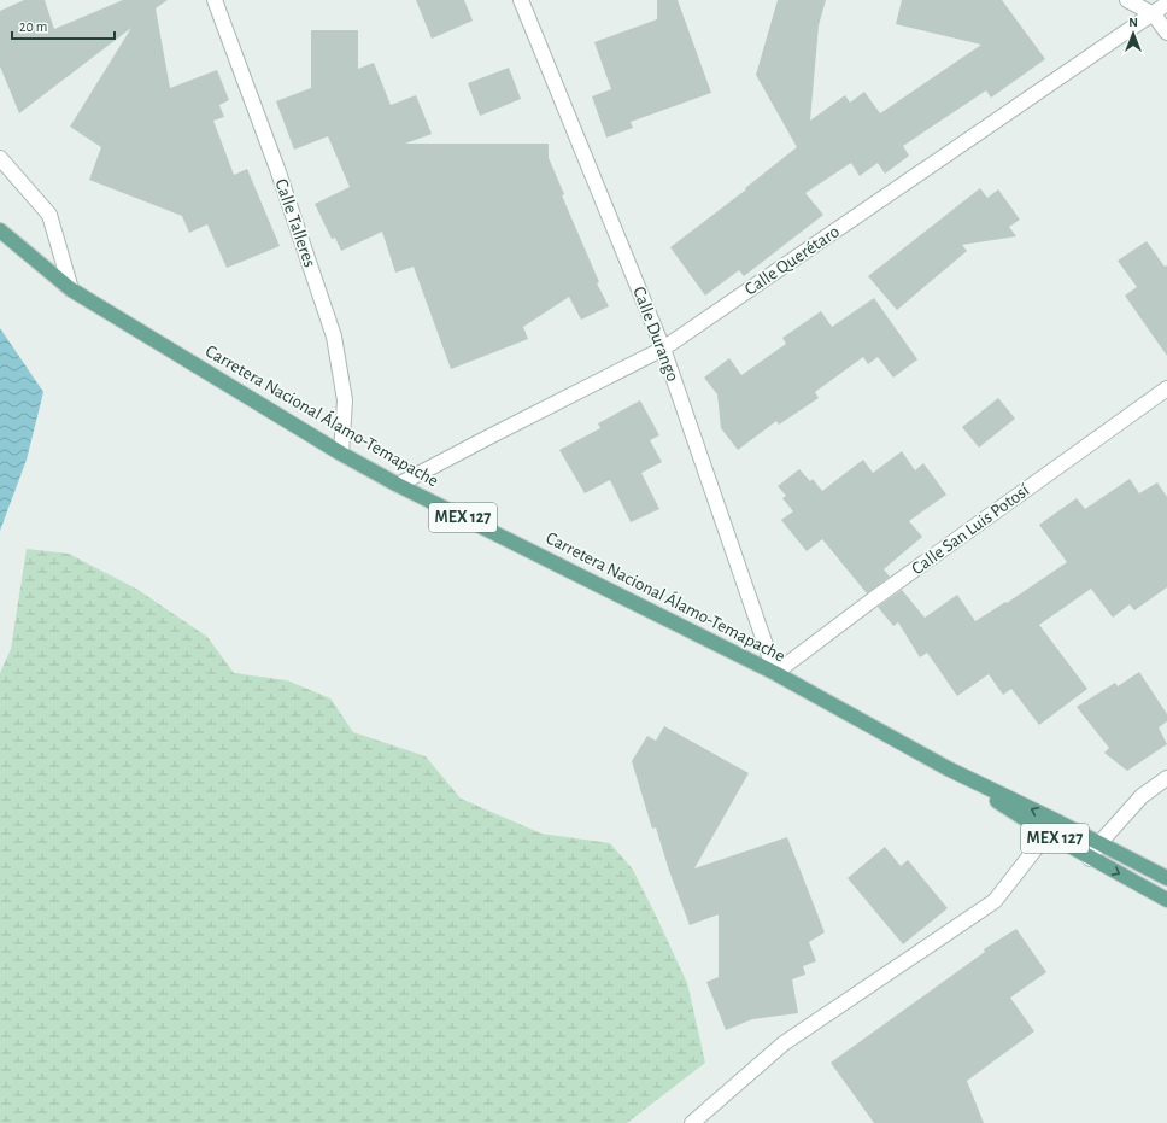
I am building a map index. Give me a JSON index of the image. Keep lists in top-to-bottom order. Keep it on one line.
{"streets":{"main road":["Carretera Nacional Álamo-Temapache","MEX 127"],"street":["Calle Talleres","Calle Querétaro","Calle Durango","Calle San Luis Potosí"]},"crossings":[["Calle Talleres","Carretera Nacional Álamo-Temapache"],["Calle Querétaro","Calle Durango"],["Calle Querétaro","Carretera Nacional Álamo-Temapache"],["Calle Durango","Carretera Nacional Álamo-Temapache"],["Calle Durango","Calle San Luis Potosí"],["Carretera Nacional Álamo-Temapache","Calle San Luis Potosí"]],"scale_bar":"20 m","north":"top"}
